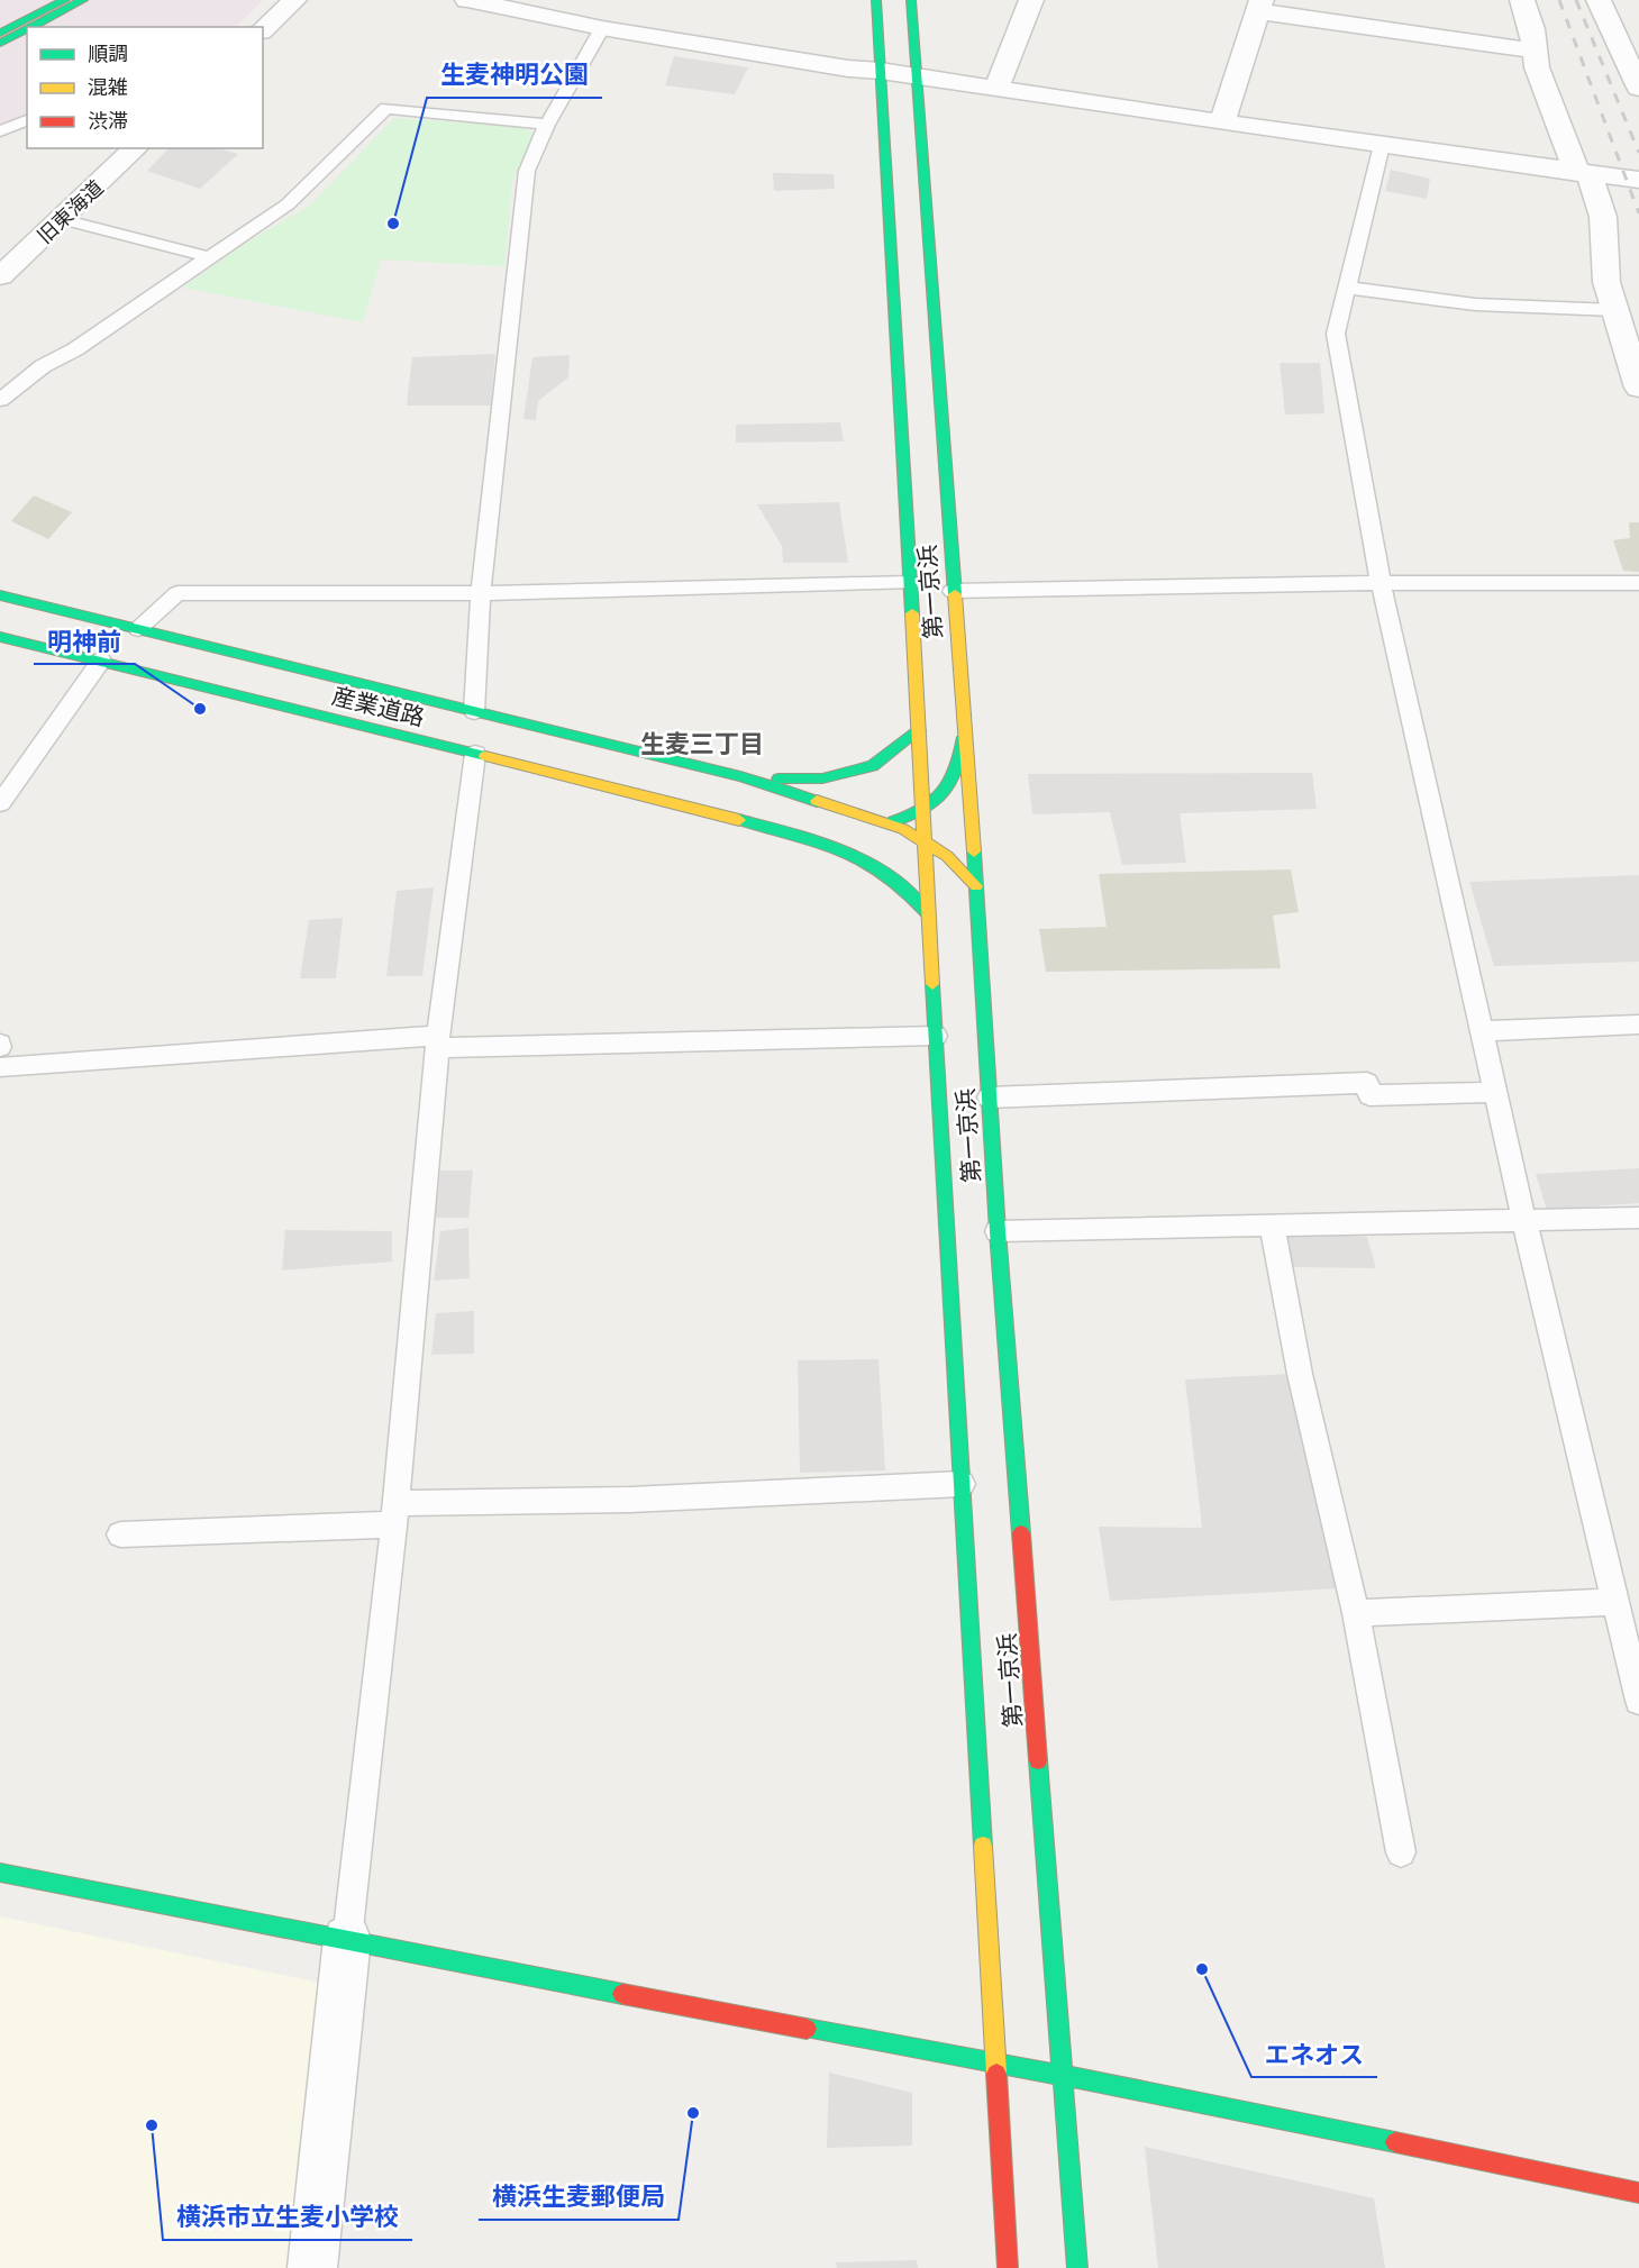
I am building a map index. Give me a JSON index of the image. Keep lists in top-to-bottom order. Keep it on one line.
{"streets":{"main road":["第一京浜","産業道路"],"street":["旧東海道"]},"crossings":[["第一京浜","産業道路"]],"districts":["生麦三丁目"],"places":["生麦神明公園","明神前","エネオス","横浜生麦郵便局","横浜市立生麦小学校"],"legend":["順調","混雑","渋滞"]}
